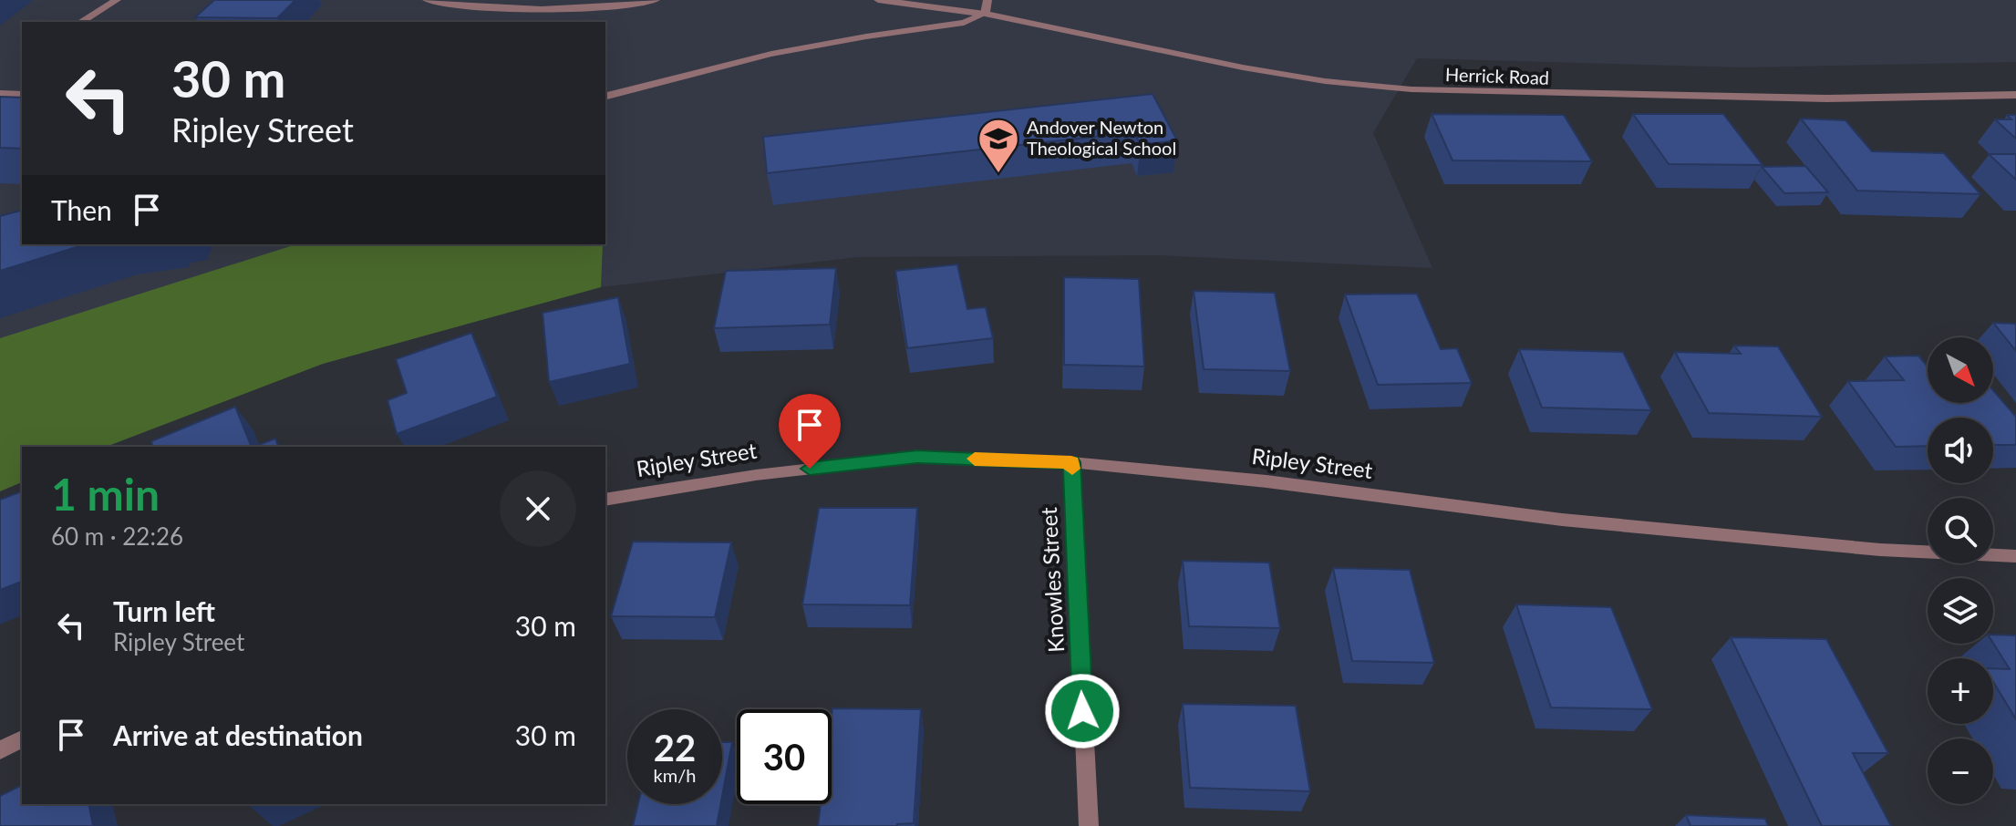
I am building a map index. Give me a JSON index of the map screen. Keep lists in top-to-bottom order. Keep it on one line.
{"streets":{"street":["Herrick Road","Ripley Street","Knowles Street"]},"crossings":[["Ripley Street","Knowles Street"]],"places":{"school or university":["Andover Newton Theological School"]},"north":"bottom right","page":{"turn":["30 m","Ripley Street"],"then":"Then","map_buttons":["+","−"],"heading":["1 min","60 m · 22:26"],"list":[{"name":"Turn left","note":"Ripley Street","value":"30 m"},{"name":"Arrive at destination","value":"30 m"}],"speed":"22 km/h","limit":"30"}}
